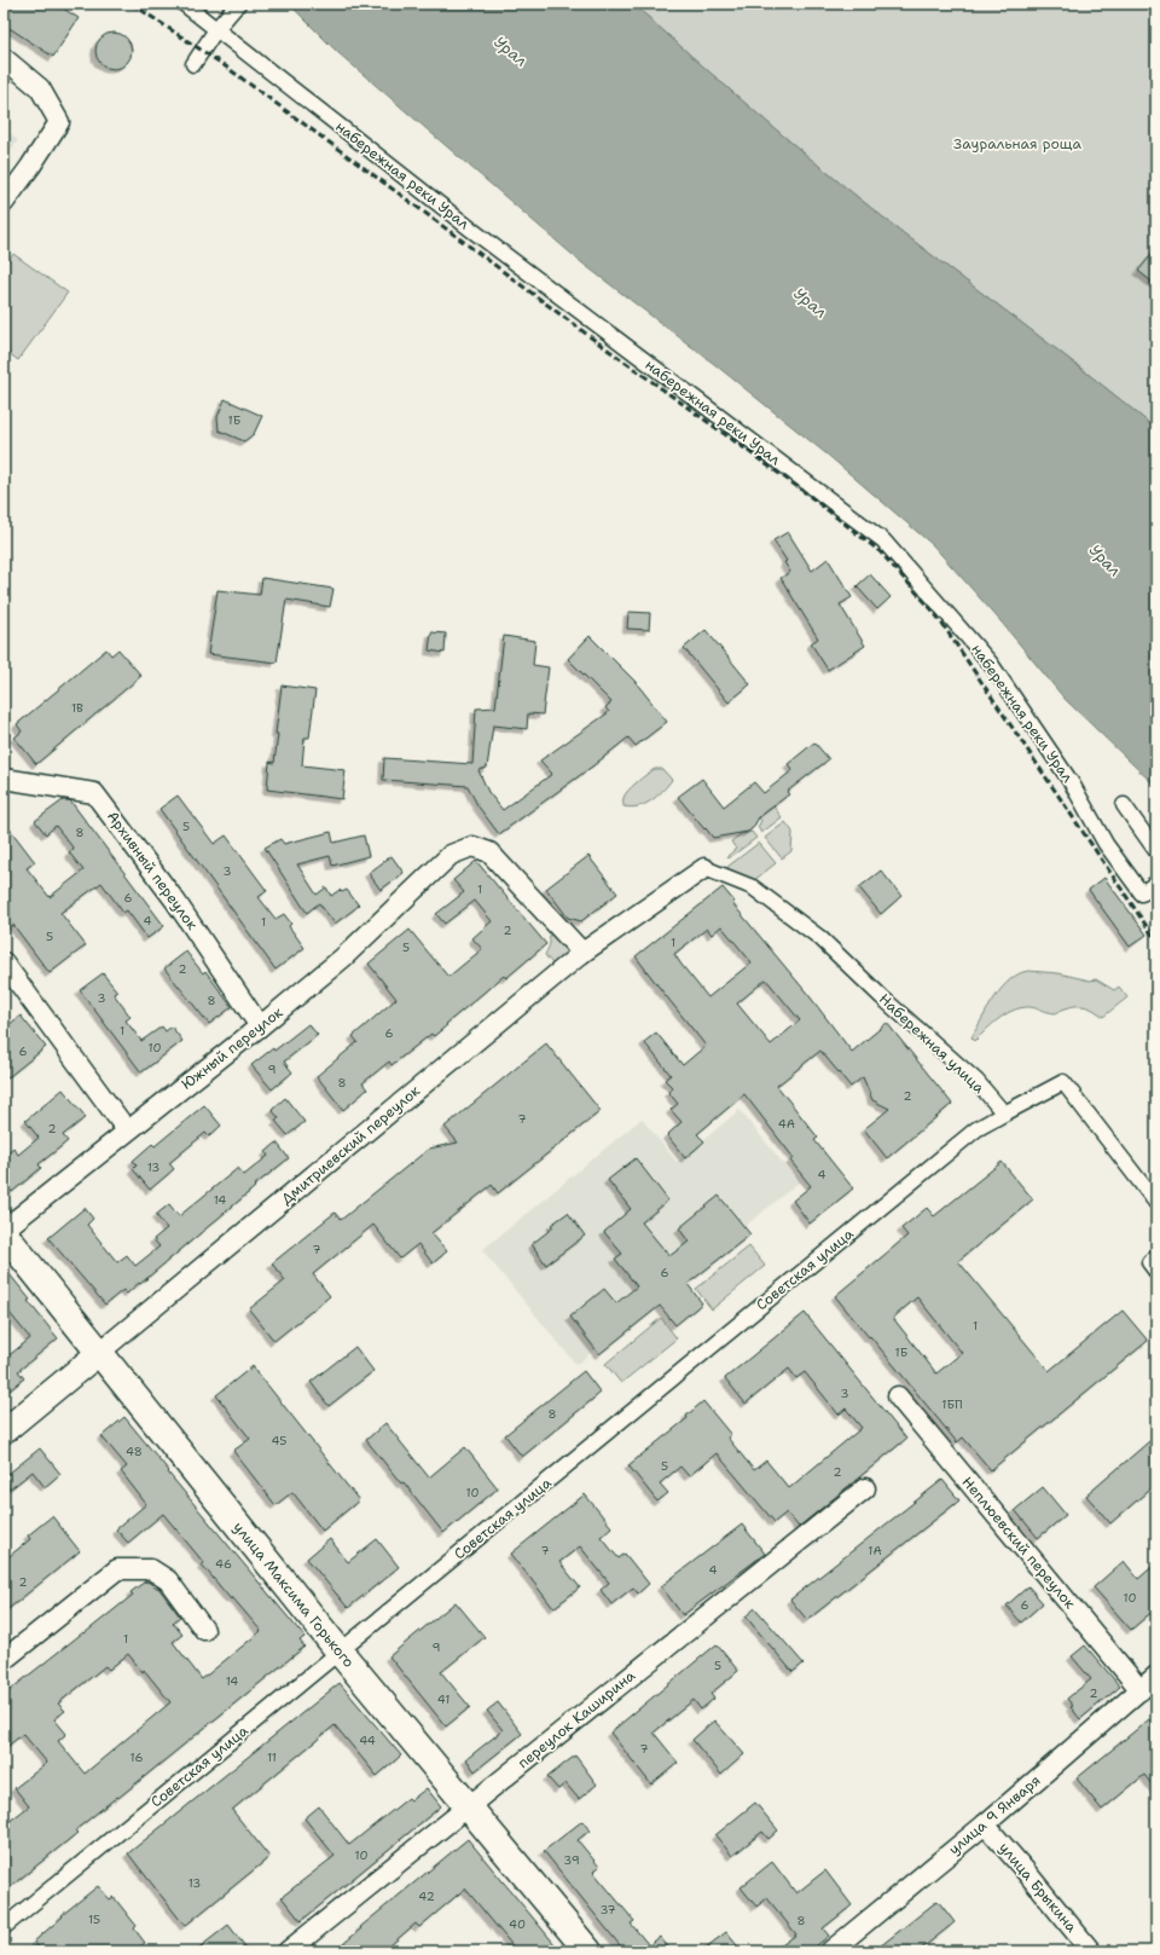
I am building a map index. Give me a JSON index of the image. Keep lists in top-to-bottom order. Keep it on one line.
{"streets":{"main road":["улица Максима Горького"],"street":["набережная реки Урал","Архивный переулок","Набережная улица","Южный переулок","Дмитриевский переулок","Советская улица","Неплюевский переулок","переулок Каширина","улица 9 Января","улица Брыкина"]},"crossings":[["Архивный переулок","Южный переулок"],["Набережная улица","Дмитриевский переулок"],["Набережная улица","Советская улица"],["Южный переулок","Дмитриевский переулок"],["Южный переулок","улица Максима Горького"],["Дмитриевский переулок","улица Максима Горького"],["Советская улица","улица Максима Горького"],["Неплюевский переулок","улица 9 Января"],["улица Максима Горького","переулок Каширина"],["улица 9 Января","улица Брыкина"]],"water":["Урал"],"parks":["Зауральная роща"],"house_numbers":["1Б","1В","5","8","3","1","6","4","1","2","5","1","5","2","3","8","1","6","10","6","9","8","2","7","4А","2","13","4","14","7","6","1","1Б","3","1БП","8","45","48","5","2","10","7","1А","46","4","2","10","6","1","9","5","14","2","41","44","7","16","11","10","39","13","42","37","15","8","40"]}
